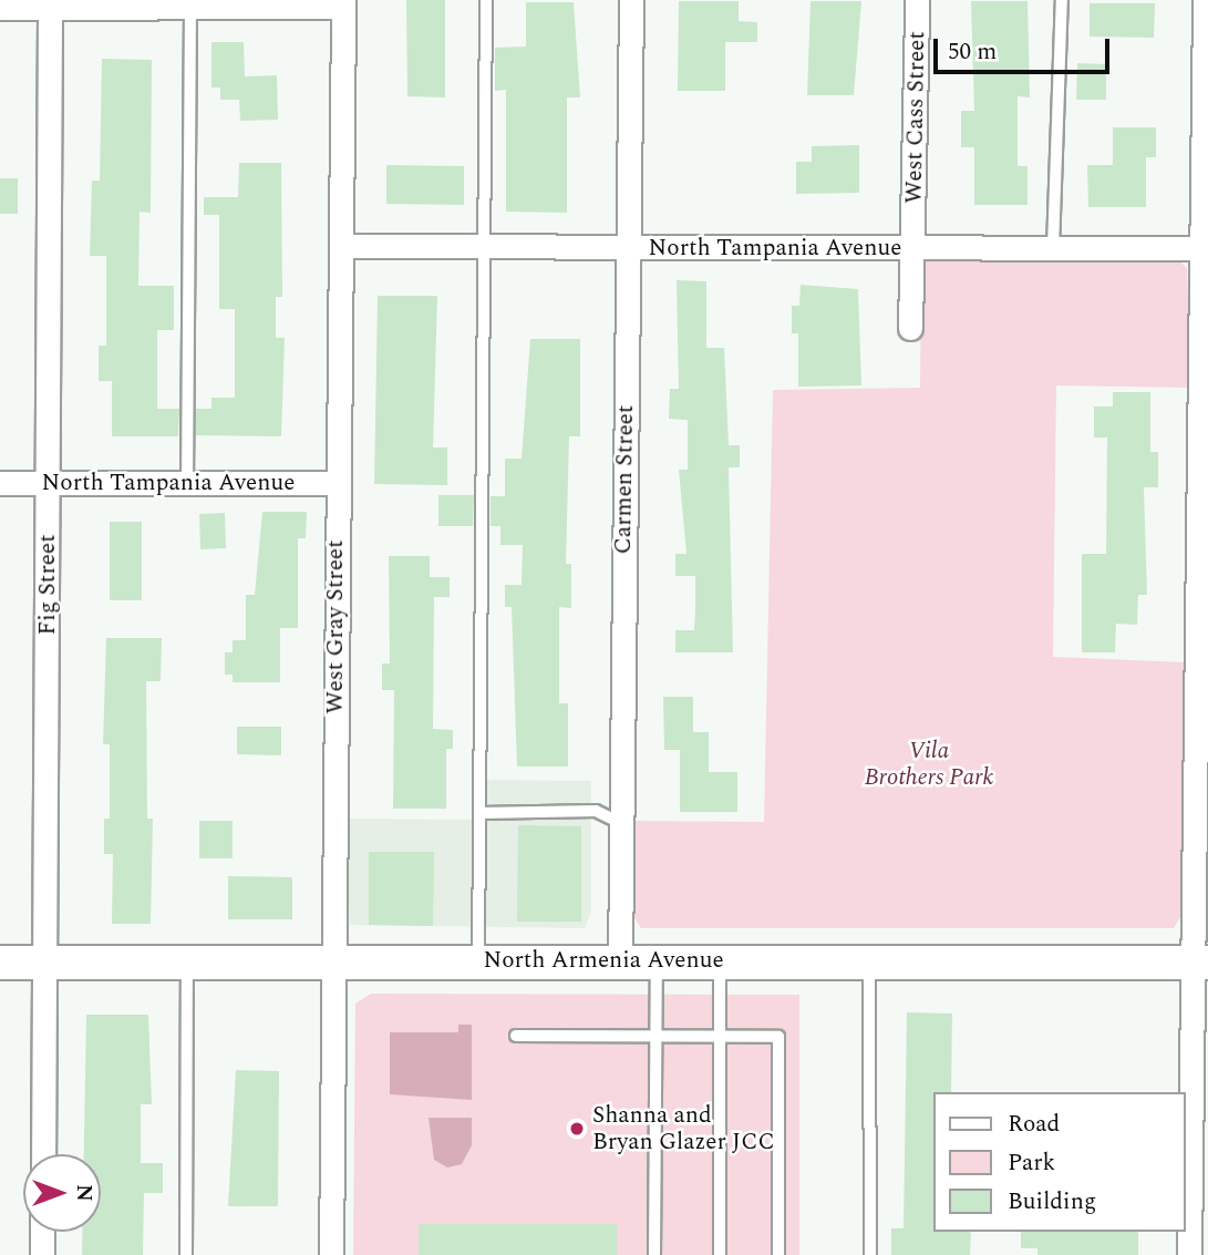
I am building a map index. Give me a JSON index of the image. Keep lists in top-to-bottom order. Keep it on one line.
{"streets":{"main road":["North Armenia Avenue"],"street":["West Cass Street","North Tampania Avenue","Carmen Street","Fig Street","West Gray Street"]},"crossings":[["West Cass Street","North Tampania Avenue"],["North Tampania Avenue","Carmen Street"],["North Tampania Avenue","Fig Street"],["North Tampania Avenue","West Gray Street"],["Carmen Street","North Armenia Avenue"],["Fig Street","North Armenia Avenue"],["West Gray Street","North Armenia Avenue"]],"parks":["Vila Brothers Park"],"places":["Shanna and Bryan Glazer JCC"],"legend":["Road","Park","Building"],"scale_bar":"50 m","north":"right"}
